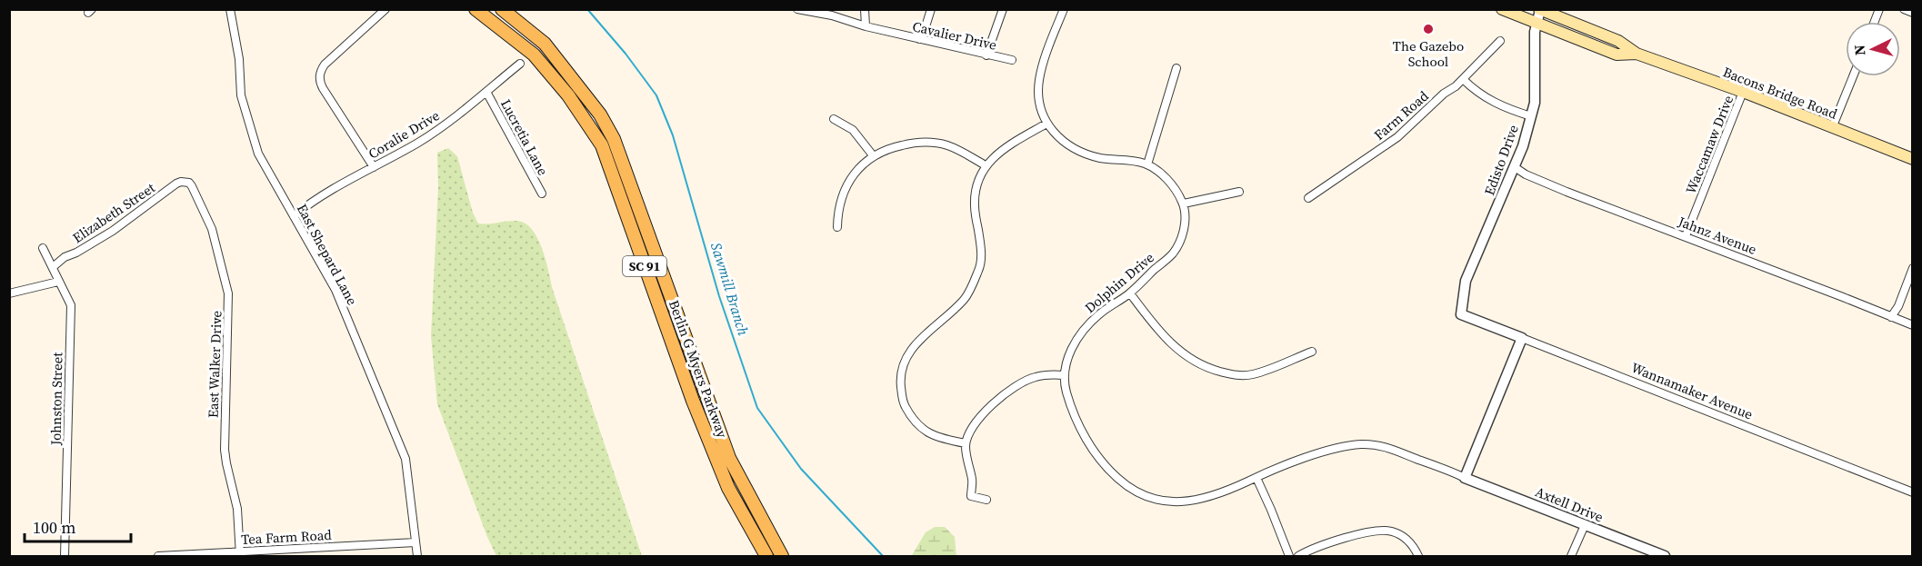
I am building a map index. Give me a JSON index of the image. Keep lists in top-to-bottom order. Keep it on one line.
{"streets":{"main road":["Bacons Bridge Road","SC 91","Berlin G Myers Parkway"],"street":["Cavalier Drive","Farm Road","Coralie Drive","Lucretia Lane","Waccamaw Drive","Edisto Drive","Elizabeth Street","Jahnz Avenue","East Shepard Lane","Dolphin Drive","East Walker Drive","Wannamaker Avenue","Johnston Street","Axtell Drive","Tea Farm Road"]},"crossings":[["Bacons Bridge Road","Waccamaw Drive"],["Bacons Bridge Road","Edisto Drive"],["Coralie Drive","Lucretia Lane"],["Coralie Drive","East Shepard Lane"],["Waccamaw Drive","Jahnz Avenue"],["Edisto Drive","Jahnz Avenue"],["Edisto Drive","Wannamaker Avenue"],["Elizabeth Street","East Walker Drive"],["Elizabeth Street","Johnston Street"],["East Shepard Lane","Tea Farm Road"],["Dolphin Drive","Axtell Drive"],["East Walker Drive","Tea Farm Road"]],"water":["Sawmill Branch"],"places":["The Gazebo School"],"scale_bar":"100 m","north":"left"}
